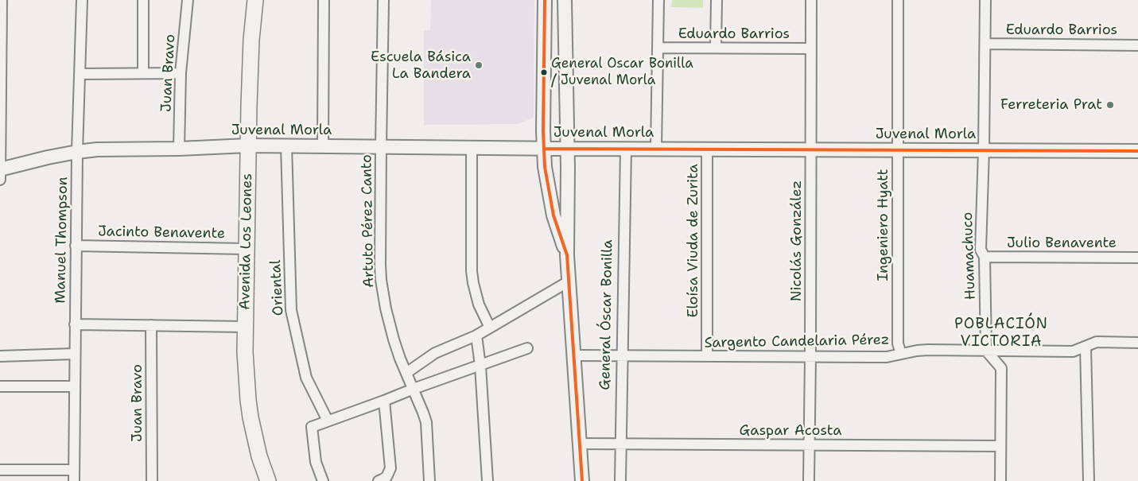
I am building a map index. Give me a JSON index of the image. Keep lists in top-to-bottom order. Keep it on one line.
{"streets":{"main road":["Avenida Los Leones"],"street":["Eduardo Barrios","Juan Bravo","Juvenal Morla","Artuto Pérez Canto","Ingeniero Hyatt","Jacinto Benavente","Manuel Thompson","Eloísa Viuda de Zurita","Nicolás González","Julio Benavente","Huamachuco","Oriental","General Óscar Bonilla","Sargento Candelaria Pérez","Gaspar Acosta"]},"crossings":[["Eduardo Barrios","Nicolás González"],["Eduardo Barrios","Huamachuco"],["Juan Bravo","Juvenal Morla"],["Juvenal Morla","Artuto Pérez Canto"],["Juvenal Morla","Ingeniero Hyatt"],["Juvenal Morla","Manuel Thompson"],["Juvenal Morla","Eloísa Viuda de Zurita"],["Juvenal Morla","Nicolás González"],["Juvenal Morla","Avenida Los Leones"],["Juvenal Morla","Huamachuco"],["Juvenal Morla","Oriental"],["Juvenal Morla","General Óscar Bonilla"],["Ingeniero Hyatt","Sargento Candelaria Pérez"],["Jacinto Benavente","Manuel Thompson"],["Jacinto Benavente","Avenida Los Leones"],["Eloísa Viuda de Zurita","Sargento Candelaria Pérez"],["Nicolás González","Sargento Candelaria Pérez"],["Nicolás González","Gaspar Acosta"],["Julio Benavente","Huamachuco"],["Huamachuco","Sargento Candelaria Pérez"],["General Óscar Bonilla","Sargento Candelaria Pérez"],["General Óscar Bonilla","Gaspar Acosta"]],"districts":["POBLACIÓN VICTORIA"],"places":["Escuela Básica La Bandera","General Oscar Bonilla / Juvenal Morla","Ferreteria Prat"]}
